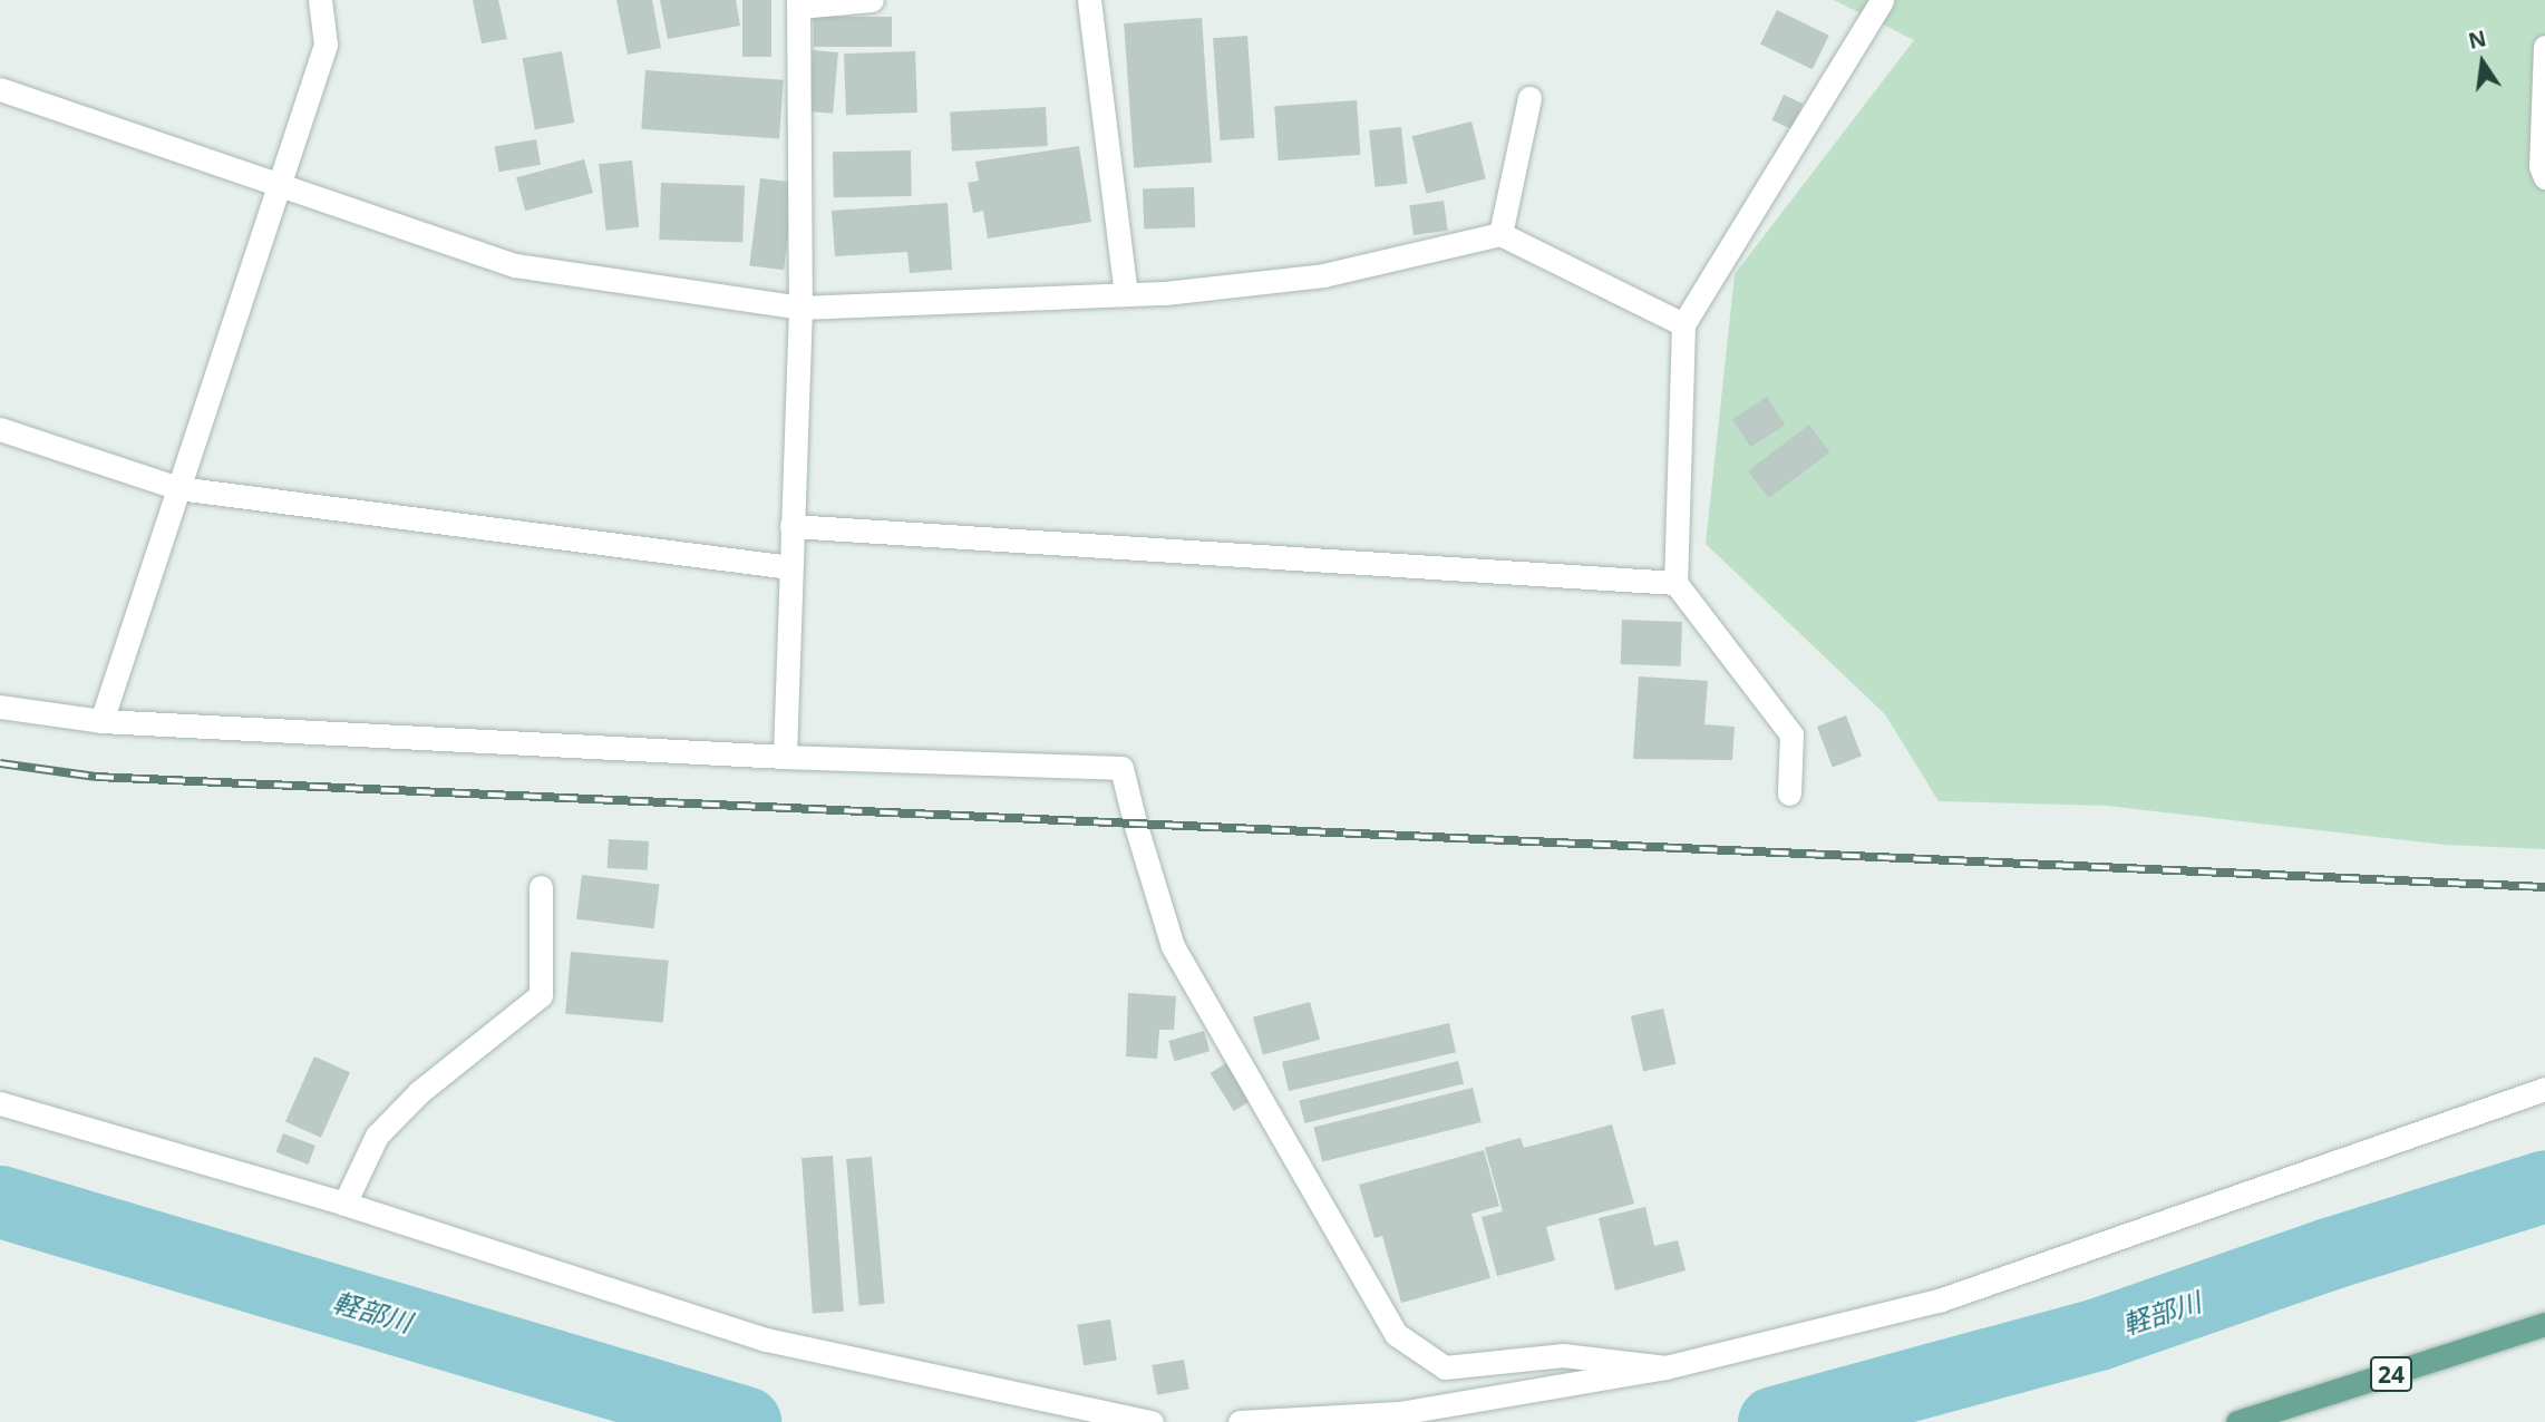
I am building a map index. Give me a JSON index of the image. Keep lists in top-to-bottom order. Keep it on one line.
{"streets":{"main road":["24"]},"water":["軽部川"],"north":"top"}
